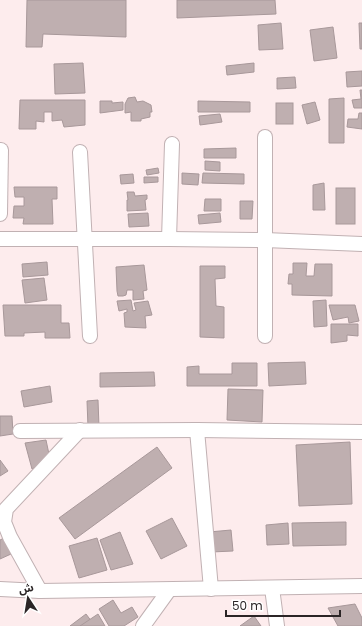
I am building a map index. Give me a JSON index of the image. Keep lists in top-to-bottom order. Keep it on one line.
{"scale_bar":"50 m","north":"top"}
